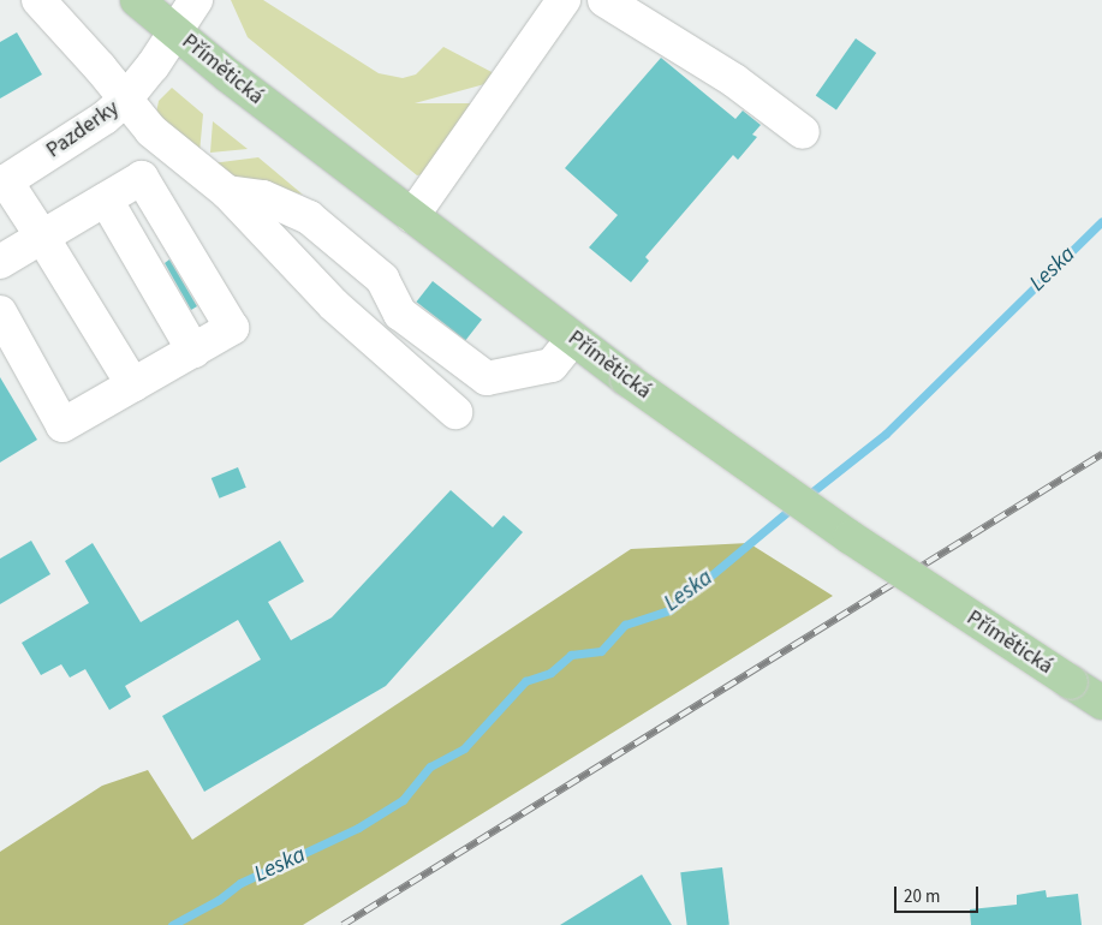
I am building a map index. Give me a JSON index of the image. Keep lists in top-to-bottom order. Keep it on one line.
{"streets":{"main road":["Přímětická"],"street":["Pazderky"]},"crossings":[["Přímětická","Pazderky"]],"water":["Leska"],"scale_bar":"20 m"}
